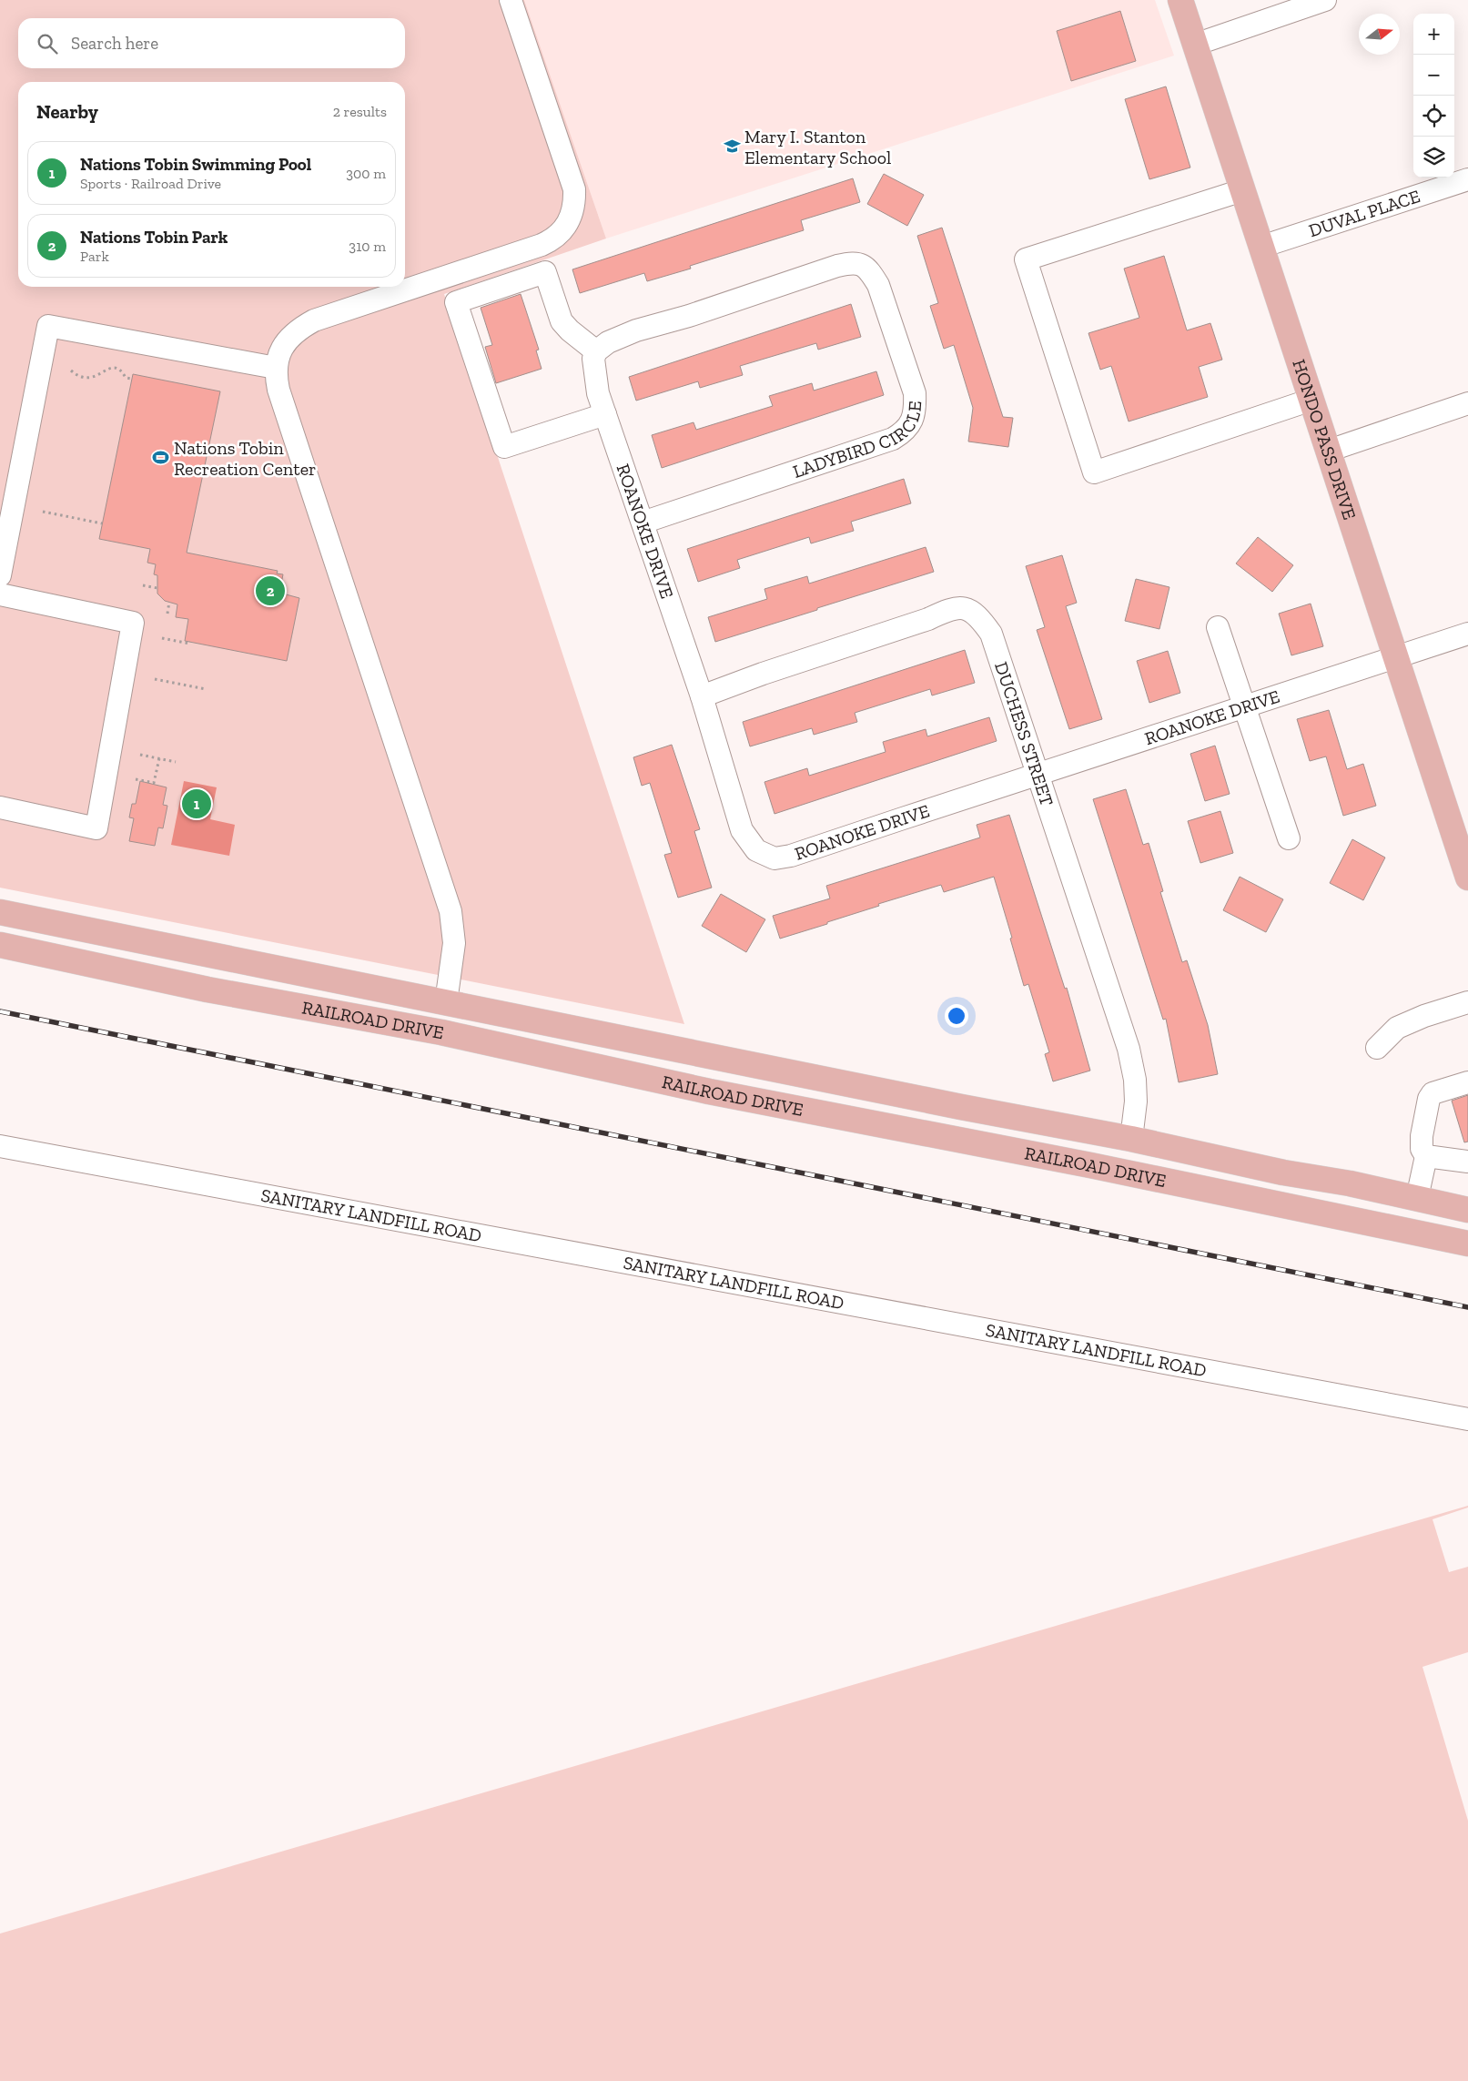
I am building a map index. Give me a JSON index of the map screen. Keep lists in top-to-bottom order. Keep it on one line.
{"streets":{"main road":["HONDO PASS DRIVE","RAILROAD DRIVE"],"street":["DUVAL PLACE","LADYBIRD CIRCLE","ROANOKE DRIVE","DUCHESS STREET","SANITARY LANDFILL ROAD"]},"crossings":[["DUVAL PLACE","HONDO PASS DRIVE"],["LADYBIRD CIRCLE","ROANOKE DRIVE"],["HONDO PASS DRIVE","ROANOKE DRIVE"],["ROANOKE DRIVE","DUCHESS STREET"],["DUCHESS STREET","RAILROAD DRIVE"]],"places":{"school or university":["Mary I. Stanton Elementary School"],"sports":["Nations Tobin Recreation Center"]},"north":"right","page":{"map_buttons":["+","−"],"search":"Search here","heading":["Nearby","2 results"],"list":[{"mark":"1","name":"Nations Tobin Swimming Pool","note":"Sports · Railroad Drive","value":"300 m"},{"mark":"2","name":"Nations Tobin Park","note":"Park","value":"310 m"}],"pins":["2","1"]}}
